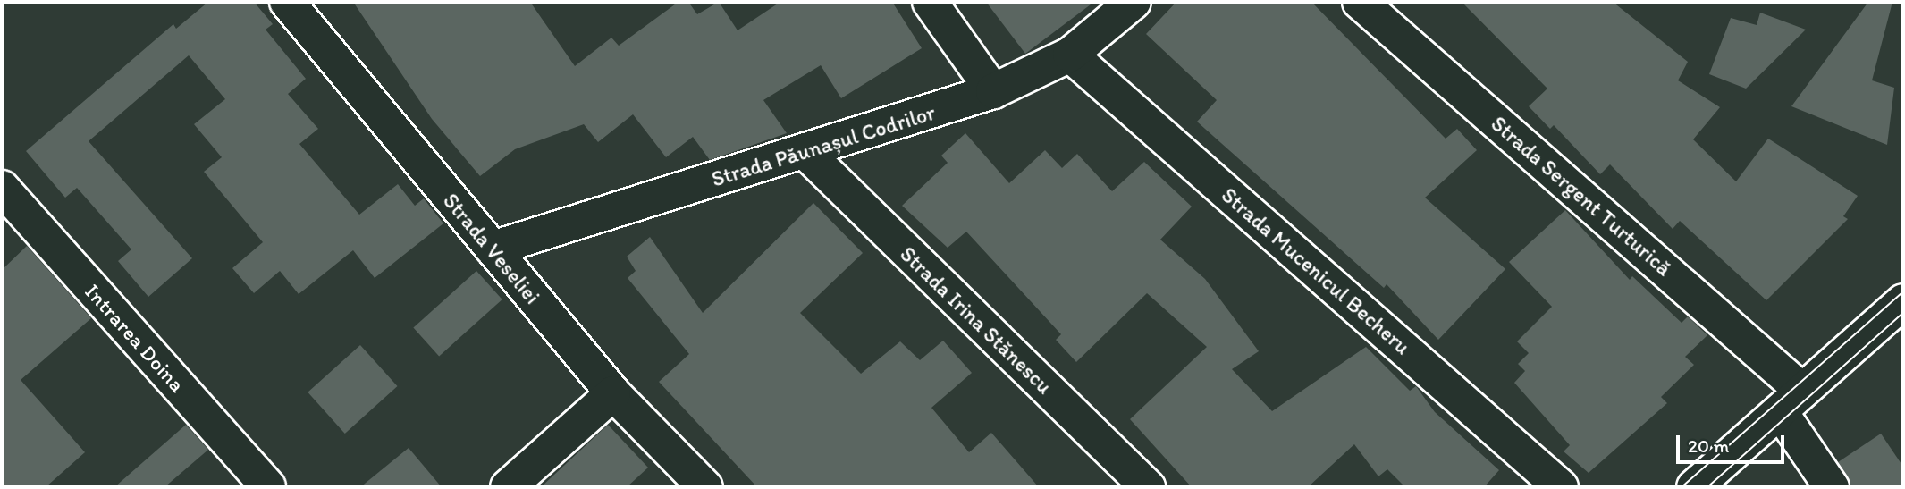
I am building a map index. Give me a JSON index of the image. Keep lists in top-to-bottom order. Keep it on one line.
{"streets":{"street":["Strada Păunașul Codrilor","Strada Sergent Turturică","Strada Veseliei","Strada Mucenicul Becheru","Strada Irina Stănescu","Intrarea Doina"]},"crossings":[["Strada Păunașul Codrilor","Strada Veseliei"],["Strada Păunașul Codrilor","Strada Mucenicul Becheru"],["Strada Păunașul Codrilor","Strada Irina Stănescu"]],"scale_bar":"20 m"}
